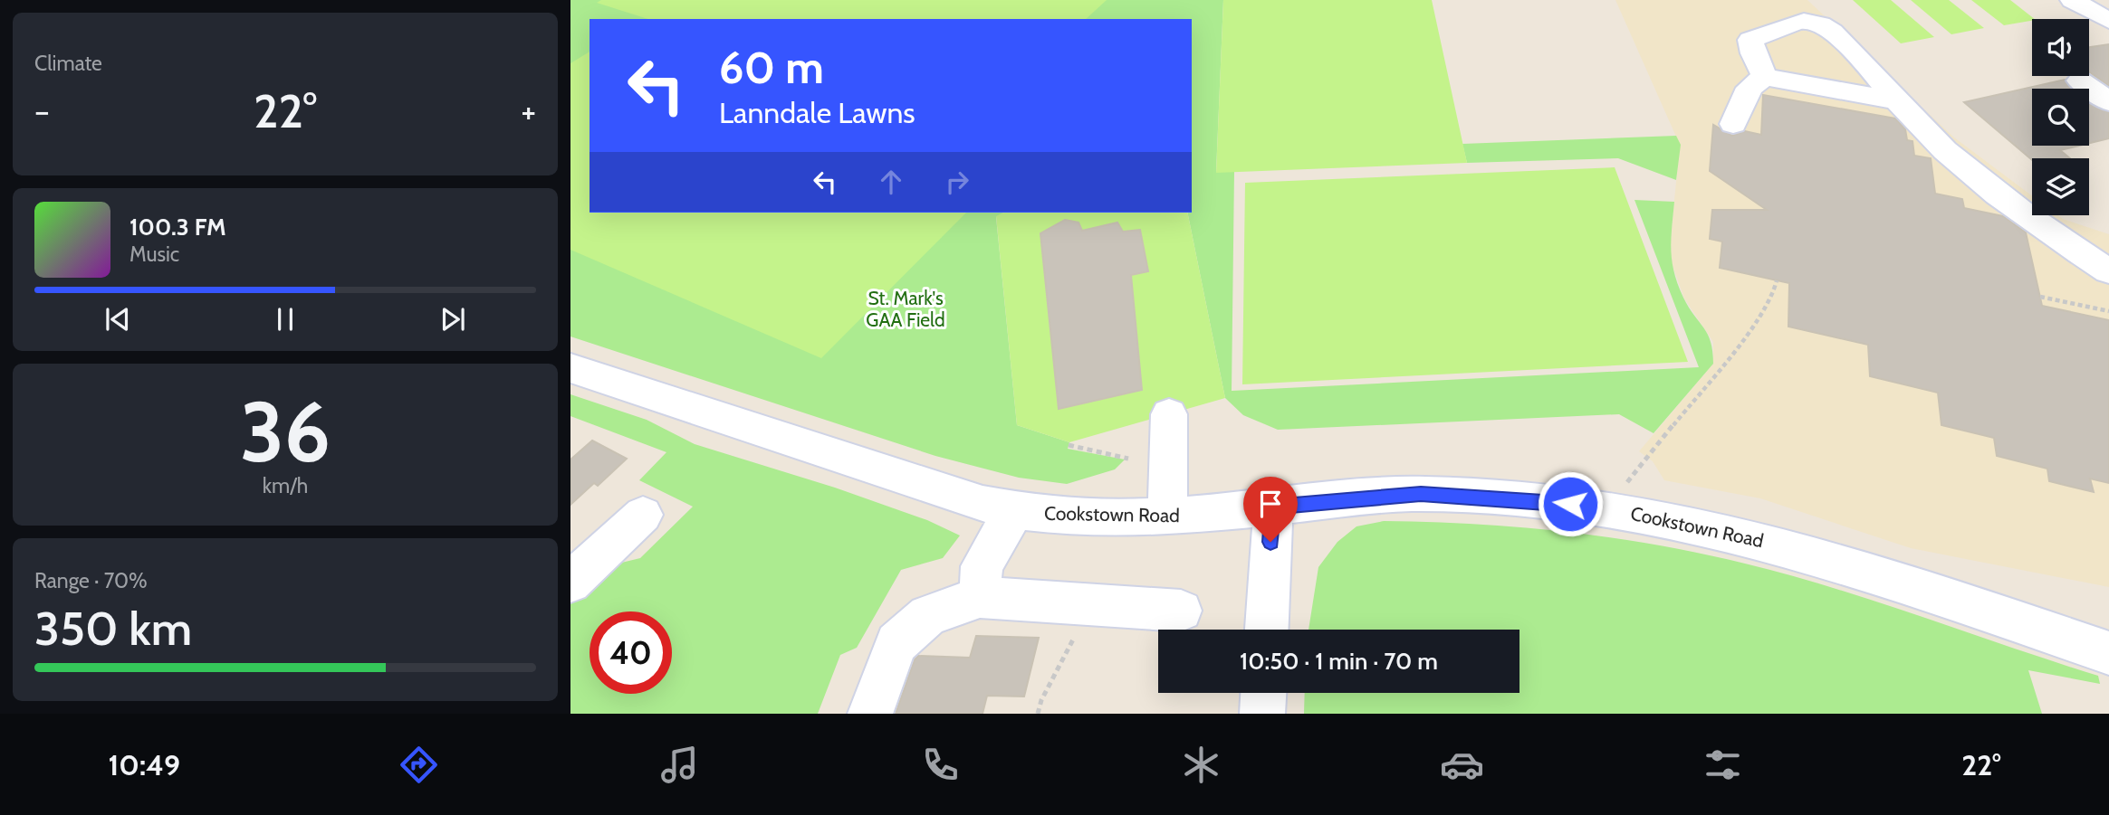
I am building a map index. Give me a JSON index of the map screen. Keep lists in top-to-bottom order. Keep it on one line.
{"streets":{"street":["Cookstown Road"]},"parks":["St. Mark's GAA Field"],"page":{"tile":["Climate",["36","km/h"],["Range · 70%","350 km"]],"turn":["60 m","Lanndale Lawns"],"heat":["−","22°","+"],"song":["100.3 FM","Music"],"limit":"40","trip":"10:50 · 1 min · 70 m","tabs":["10:49","22°"]}}
